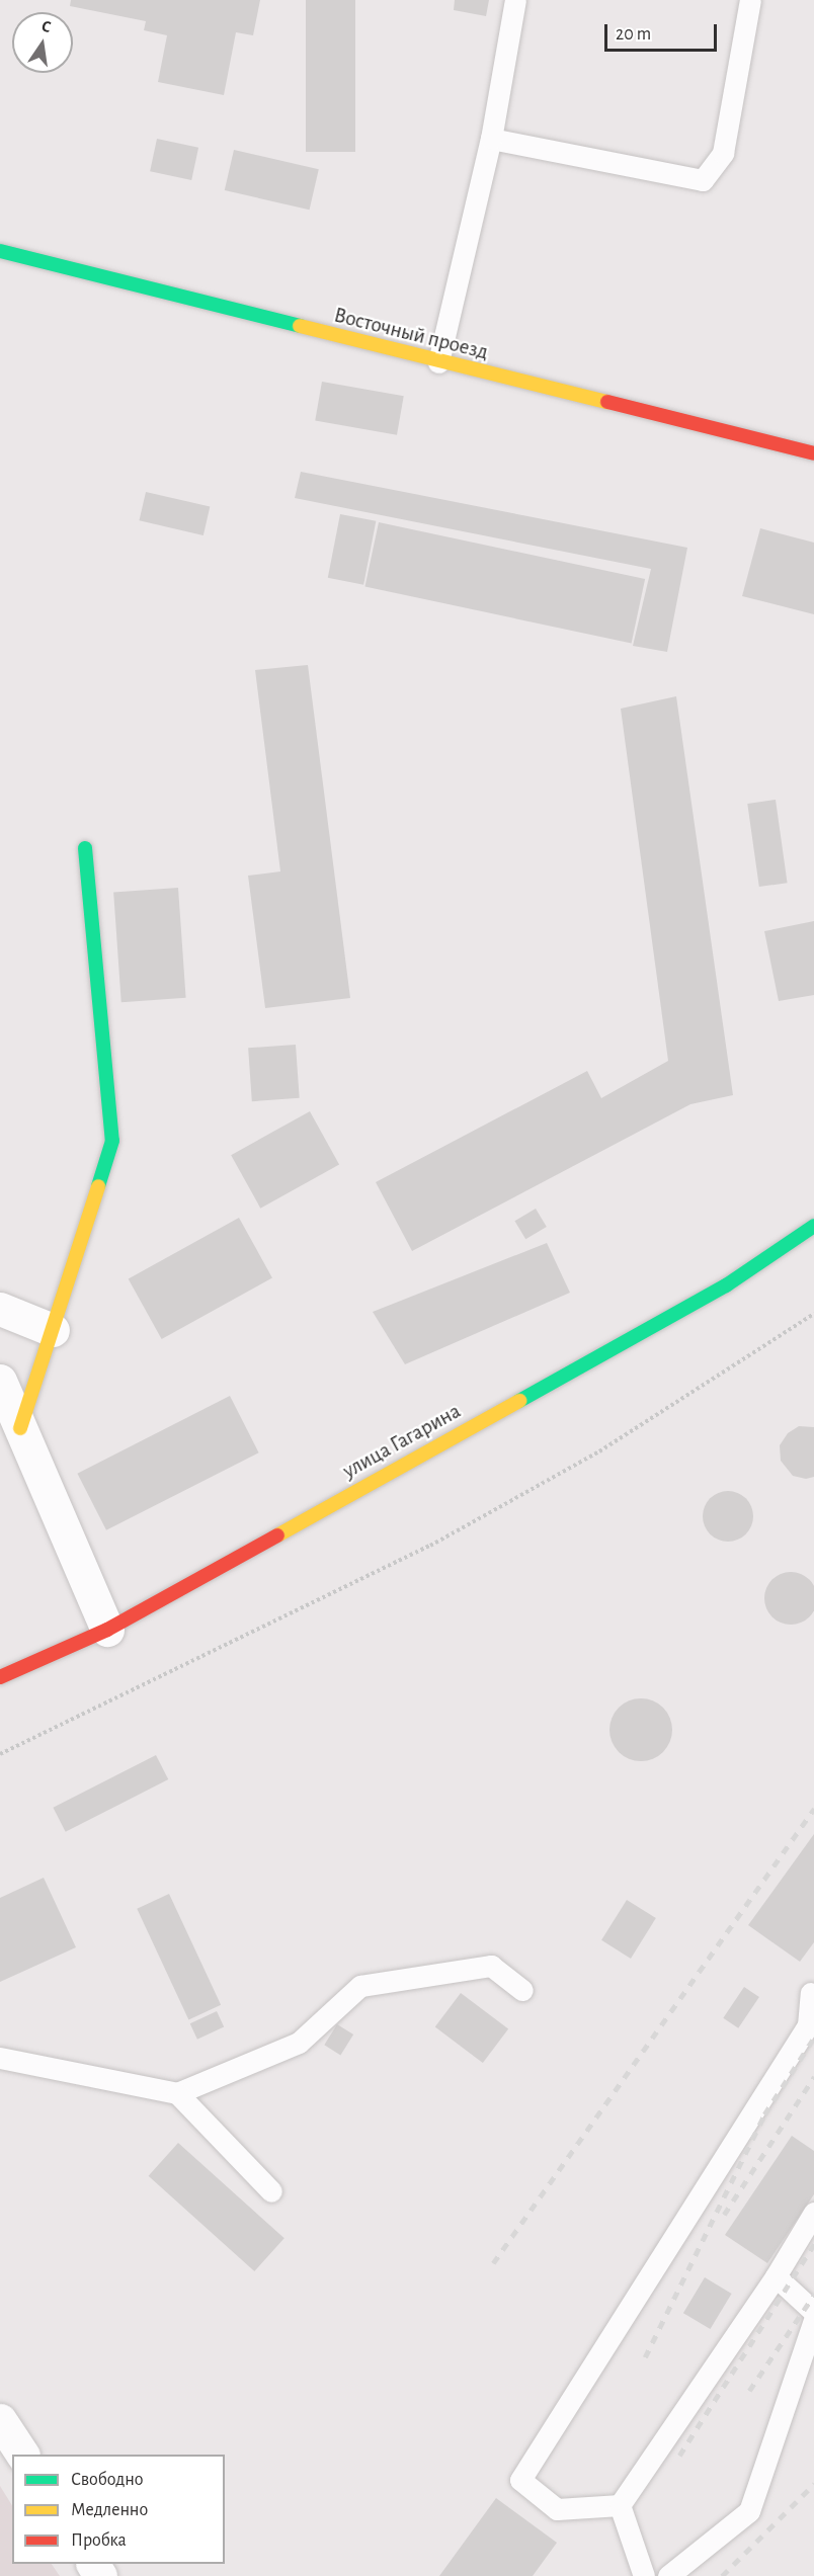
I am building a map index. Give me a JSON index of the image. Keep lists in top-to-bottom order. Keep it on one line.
{"streets":{"street":["Восточный проезд","улица Гагарина"]},"legend":["Свободно","Медленно","Пробка"],"scale_bar":"20 m","north":"top"}
